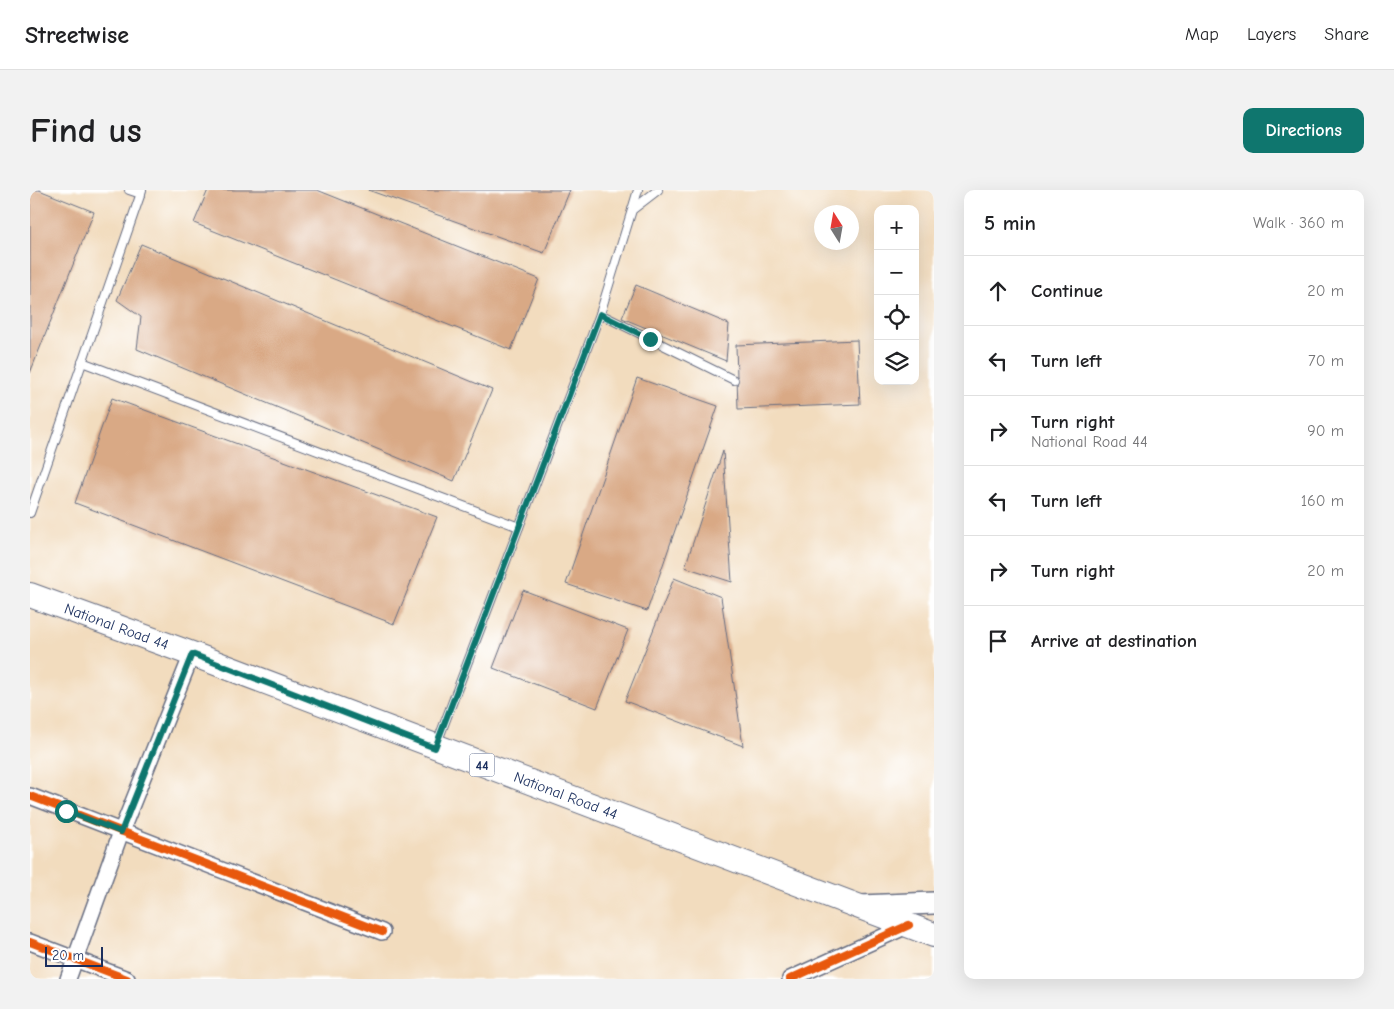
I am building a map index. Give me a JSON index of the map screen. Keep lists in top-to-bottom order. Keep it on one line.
{"streets":{"main road":["National Road 44","44"]},"scale_bar":"20 m","north":"top","page":{"header":"Streetwise","nav":["Map","Layers","Share"],"buttons":"Directions","title":"Find us","heading":["5 min","Walk · 360 m"],"map_buttons":["+","−"],"list":[["Continue","20 m"],["Turn left","70 m"],["Turn right","National Road 44","90 m"],["Turn left","160 m"],["Turn right","20 m"],"Arrive at destination"],"scale":"20 m"}}
